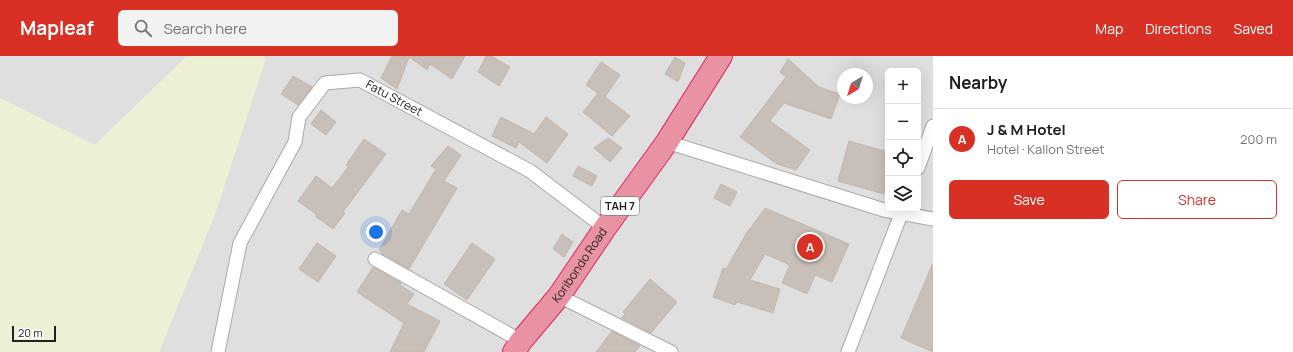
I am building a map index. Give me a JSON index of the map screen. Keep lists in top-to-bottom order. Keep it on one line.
{"streets":{"highway":["TAH 7","Koribondo Road"],"street":["Fatu Street"]},"crossings":[["Fatu Street","Koribondo Road"]],"scale_bar":"20 m","north":"bottom left","page":{"header":"Mapleaf","search":"Search here","nav":["Map","Directions","Saved"],"heading":"Nearby","map_buttons":["+","−"],"list":[{"mark":"A","name":"J & M Hotel","note":"Hotel · Kallon Street","value":"200 m"}],"buttons":["Save","Share"],"pins":"A","scale":"20 m"}}
